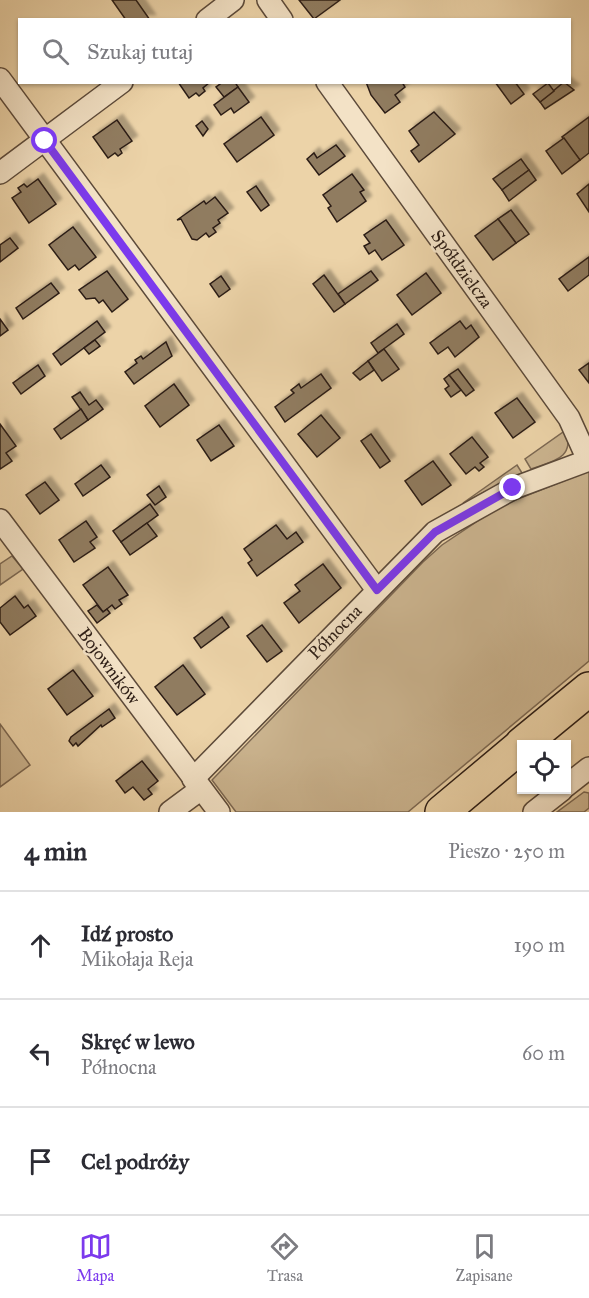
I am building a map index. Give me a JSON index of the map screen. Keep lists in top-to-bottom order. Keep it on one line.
{"streets":{"street":["Spółdzielcza","Północna","Bojowników"]},"crossings":[["Spółdzielcza","Północna"],["Północna","Bojowników"]],"page":{"search":"Szukaj tutaj","heading":["4 min","Pieszo · 250 m"],"list":[["Idź prosto","Mikołaja Reja","190 m"],["Skręć w lewo","Północna","60 m"],"Cel podróży"],"nav":["Mapa","Trasa","Zapisane"]}}
